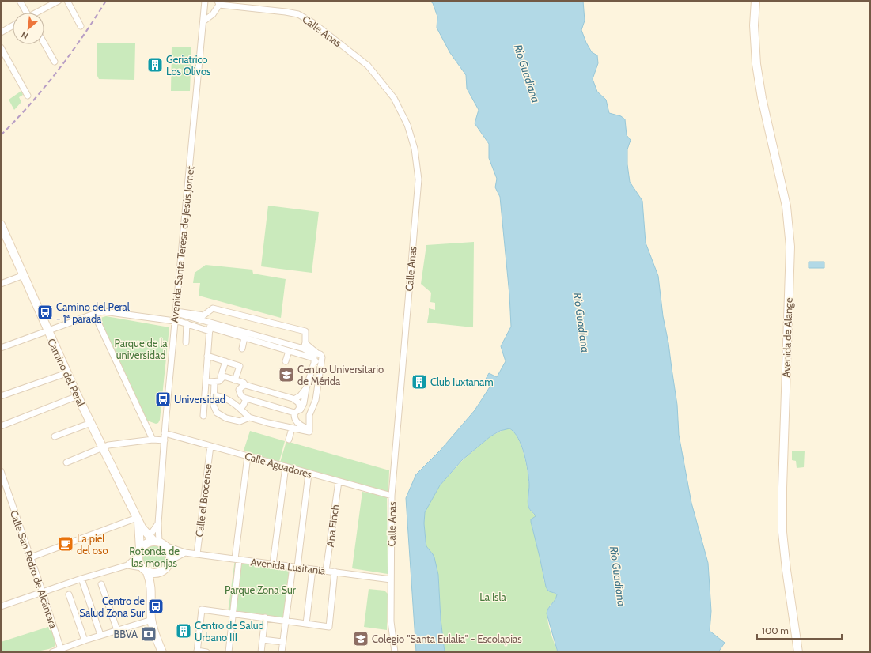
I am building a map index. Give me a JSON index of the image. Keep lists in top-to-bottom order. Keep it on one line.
{"streets":{"street":["Calle Anas","Avenida Santa Teresa de Jesús Jornet","Avenida de Alange","Camino del Peral","Calle Aguadores","Calle el Brocense","Ana Finch","Avenida Lusitania","Calle San Pedro de Alcántara"]},"crossings":[["Calle Anas","Calle Aguadores"],["Calle Anas","Avenida Lusitania"],["Avenida Santa Teresa de Jesús Jornet","Camino del Peral"],["Avenida Santa Teresa de Jesús Jornet","Calle Aguadores"],["Avenida Santa Teresa de Jesús Jornet","Avenida Lusitania"],["Camino del Peral","Avenida Lusitania"],["Calle Aguadores","Calle el Brocense"],["Calle Aguadores","Ana Finch"],["Calle el Brocense","Avenida Lusitania"],["Ana Finch","Avenida Lusitania"]],"water":["Río Guadiana"],"parks":["Parque de la universidad","Rotonda de las monjas","Parque Zona Sur","La Isla"],"places":{"building":["Geriatrico Los Olivos","Club Iuxtanam","Centro de Salud Urbano III"],"bus stop":["Camino del Peral - 1ª parada","Universidad","Centro de Salud Zona Sur"],"school or university":["Centro Universitario de Mérida","Colegio \"Santa Eulalia\" - Escolapias"],"cafe":["La piel del oso"],"bank":["BBVA"]},"scale_bar":"100 m","north":"bottom left"}
